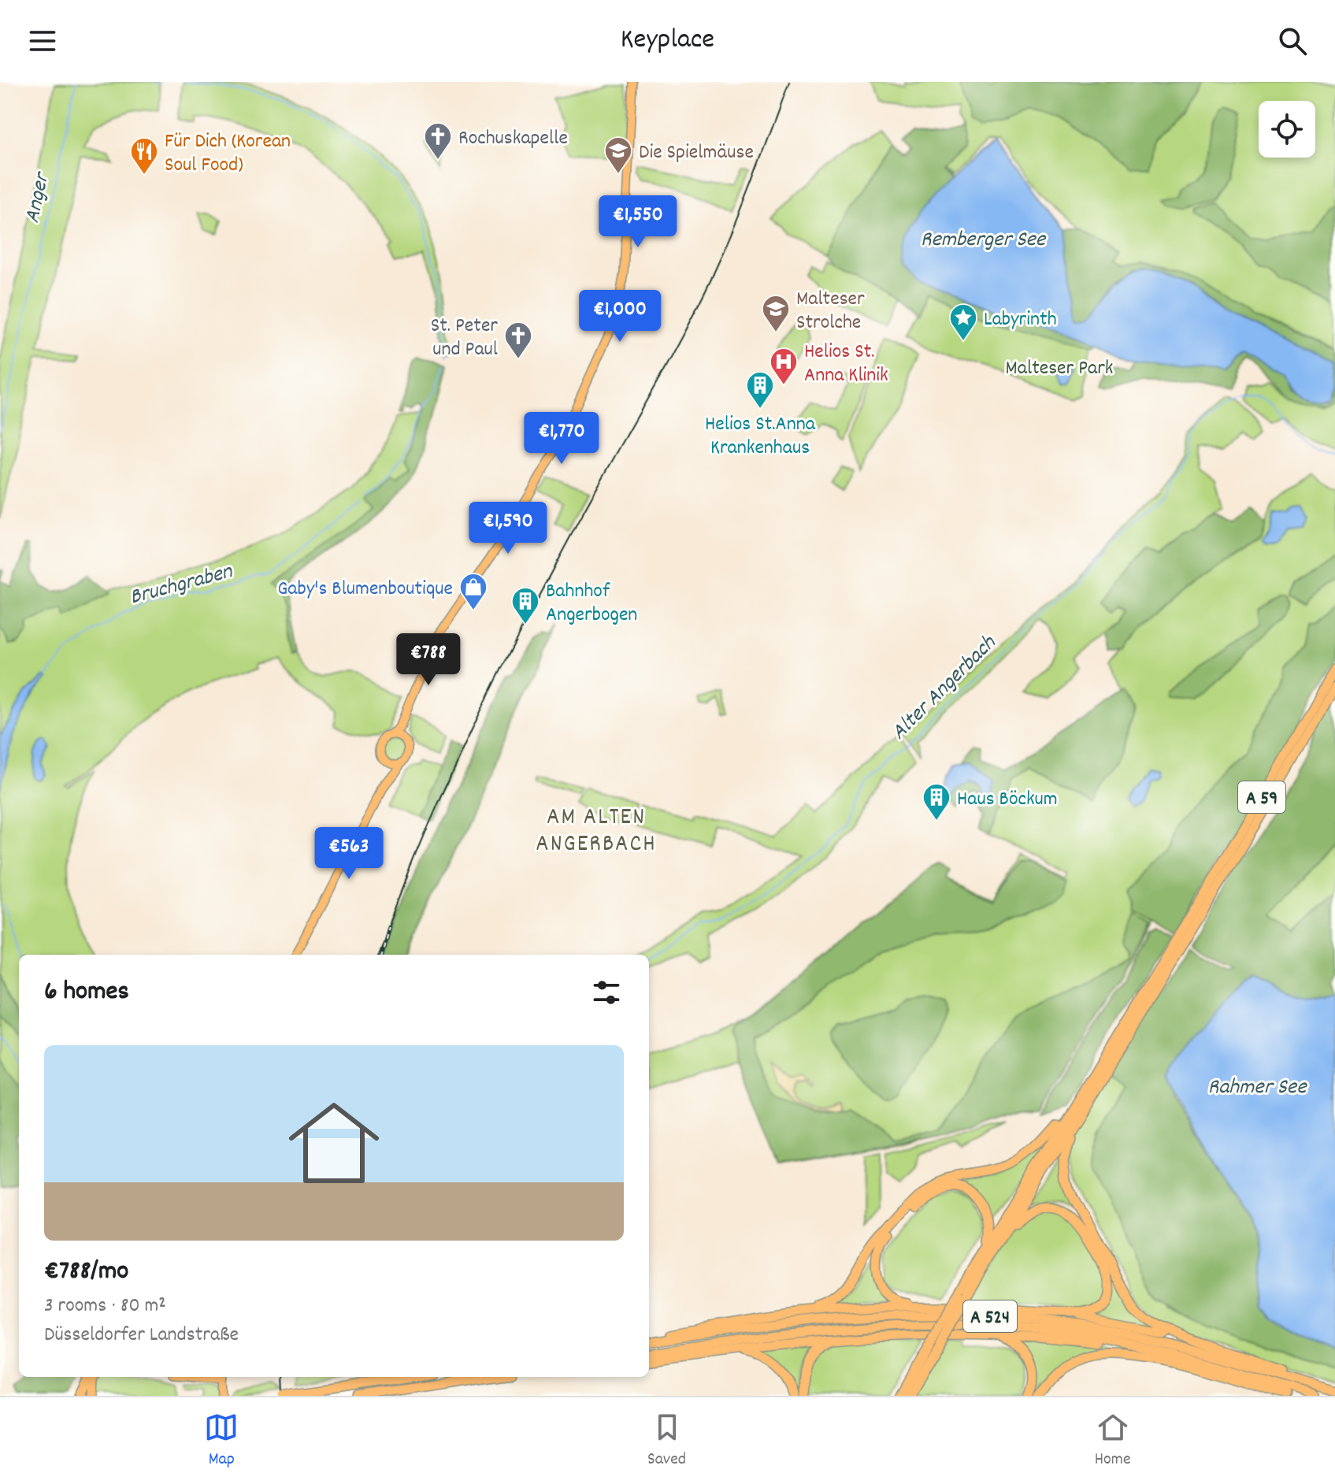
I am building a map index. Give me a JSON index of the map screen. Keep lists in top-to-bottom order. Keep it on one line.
{"streets":{"highway":["A 59","A 524"]},"districts":["AM ALTEN ANGERBACH"],"water":["Anger","Remberger See","Bruchgraben","Alter Angerbach","Rahmer See"],"parks":["Malteser Park"],"places":{"church":["Rochuskapelle","St. Peter und Paul"],"school or university":["Die Spielmäuse","Malteser Strolche"],"restaurant":["Für Dich (Korean Soul Food)"],"place":["Labyrinth"],"hospital":["Helios St. Anna Klinik"],"building":["Helios St.Anna Krankenhaus","Bahnhof Angerbogen","Haus Böckum"],"shop":["Gaby's Blumenboutique"]},"page":{"header":"Keyplace","price":["€1,550","€1,000","€1,770","€1,590","€788","€563"],"heading":"6 homes","list":[{"name":"€788/mo","note":"3 rooms · 80 m² · Düsseldorfer Landstraße"}],"tabs":["Map","Saved","Home"]}}
